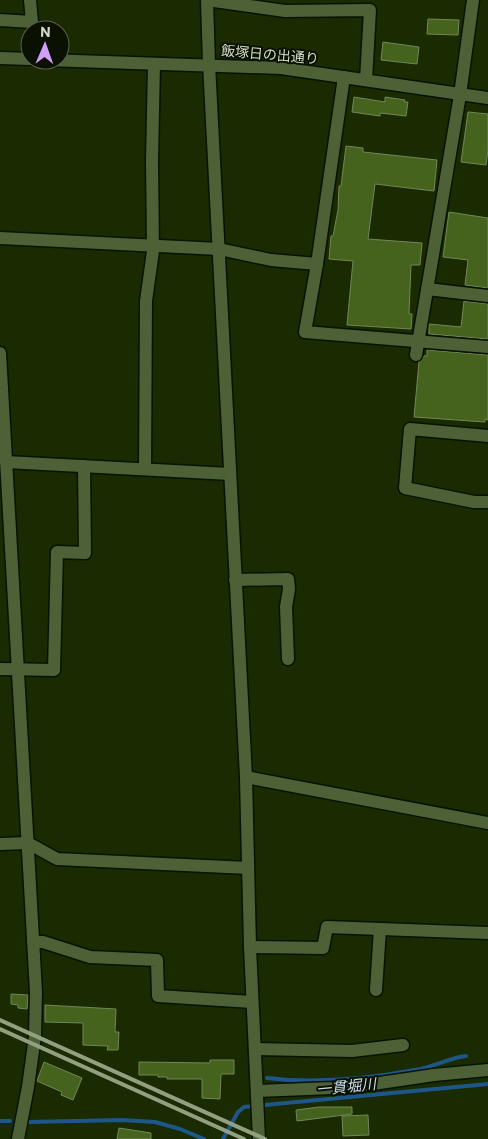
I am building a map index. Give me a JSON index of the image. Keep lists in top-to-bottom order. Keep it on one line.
{"streets":{"street":["飯塚日の出通り"]},"water":["一貫堀川"],"north":"top"}
